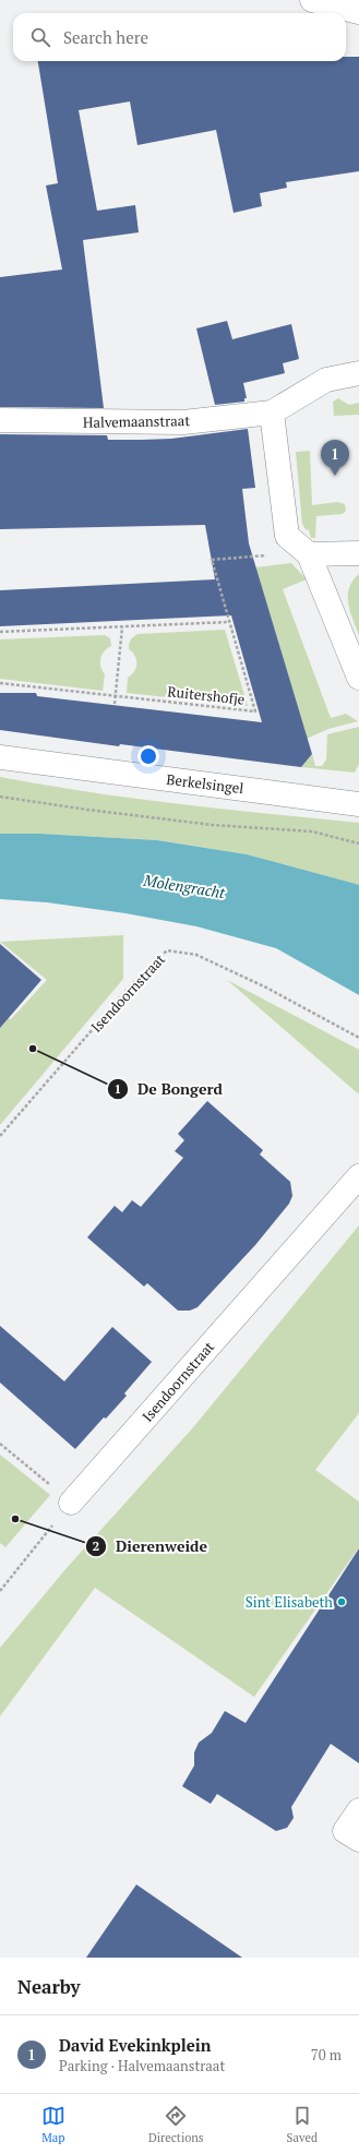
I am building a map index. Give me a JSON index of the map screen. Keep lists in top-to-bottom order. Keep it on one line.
{"streets":{"street":["Halvemaanstraat","Berkelsingel","Isendoornstraat"],"path":["Ruitershofje"]},"water":["Molengracht"],"places":["De Bongerd","Dierenweide","Sint Elisabeth"],"page":{"search":"Search here","pins":"1","heading":"Nearby","list":[{"mark":"1","name":"David Evekinkplein","note":"Parking · Halvemaanstraat","value":"70 m"}],"nav":["Map","Directions","Saved"]}}
